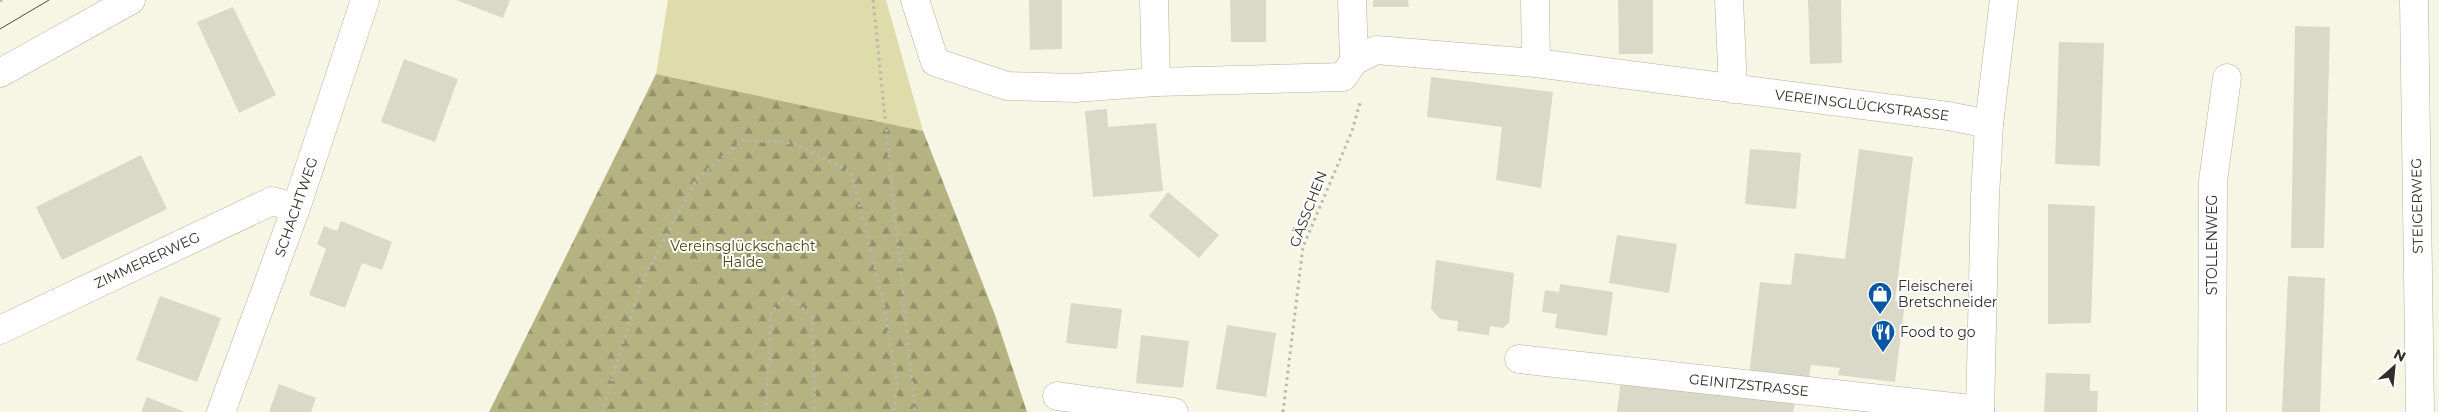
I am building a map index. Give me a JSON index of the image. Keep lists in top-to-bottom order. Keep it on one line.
{"streets":{"street":["VEREINSGLÜCKSTRASSE","STEIGERWEG","SCHACHTWEG","STOLLENWEG","ZIMMERERWEG","GEINITZSTRASSE"],"path":["GÄSSCHEN"]},"crossings":[["VEREINSGLÜCKSTRASSE","GEINITZSTRASSE"],["SCHACHTWEG","ZIMMERERWEG"]],"parks":["Vereinsglückschacht Halde"],"places":{"shop":["Fleischerei Bretschneider"],"restaurant":["Food to go"]},"north":"top right"}
